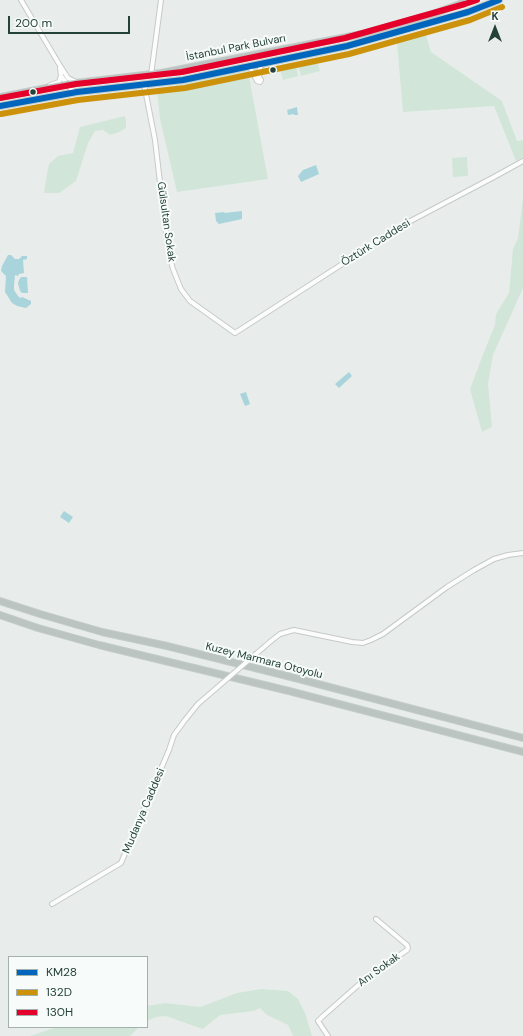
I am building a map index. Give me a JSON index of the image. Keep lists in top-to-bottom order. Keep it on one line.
{"streets":{"highway":["İstanbul Park Bulvarı","Kuzey Marmara Otoyolu"],"street":["Gülsultan Sokak","Öztürk Caddesi","Mudanya Caddesi","Anı Sokak"]},"crossings":[["İstanbul Park Bulvarı","Gülsultan Sokak"],["Gülsultan Sokak","Öztürk Caddesi"]],"lines":["transit line KM28","transit line 130H","transit line 132D"],"legend":["KM28","132D","130H"],"scale_bar":"200 m","north":"top"}
